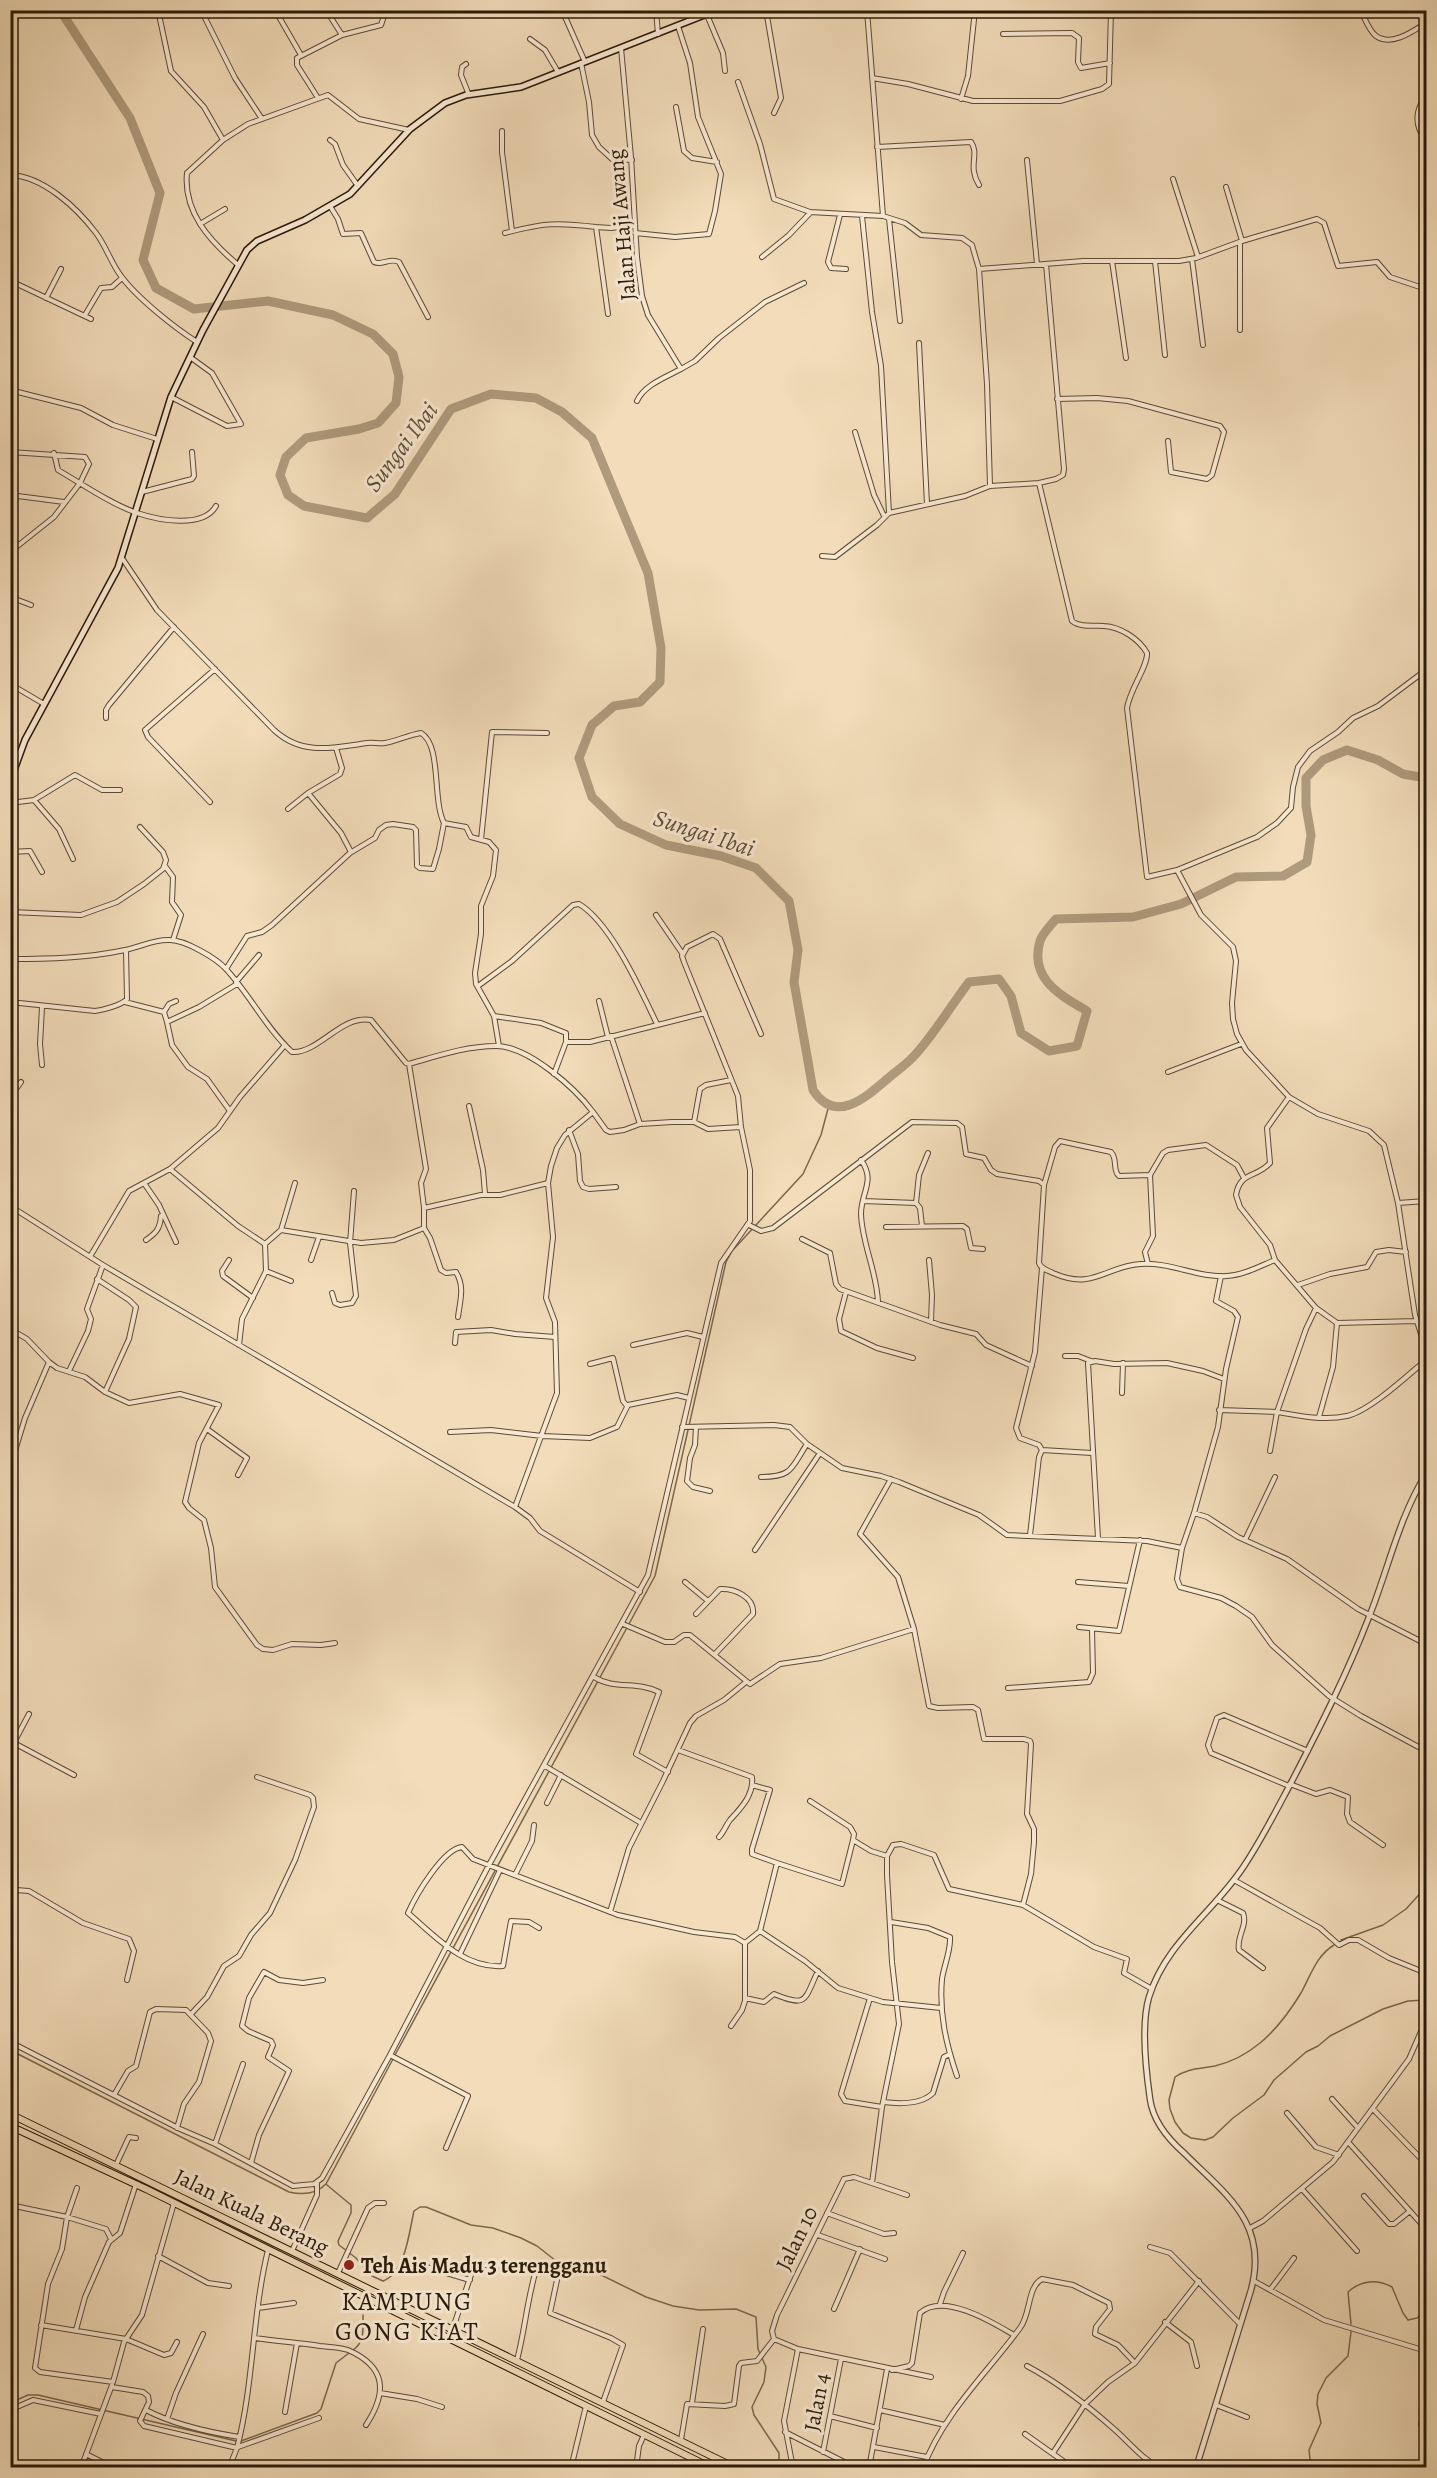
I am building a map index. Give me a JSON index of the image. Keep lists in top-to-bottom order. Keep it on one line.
{"streets":{"highway":["Jalan Kuala Berang"],"street":["Jalan Haji Awang","Jalan 10","Jalan 4"]},"districts":["KAMPUNG GONG KIAT"],"water":["Sungai Ibai"],"places":["Teh Ais Madu 3 terengganu"]}
